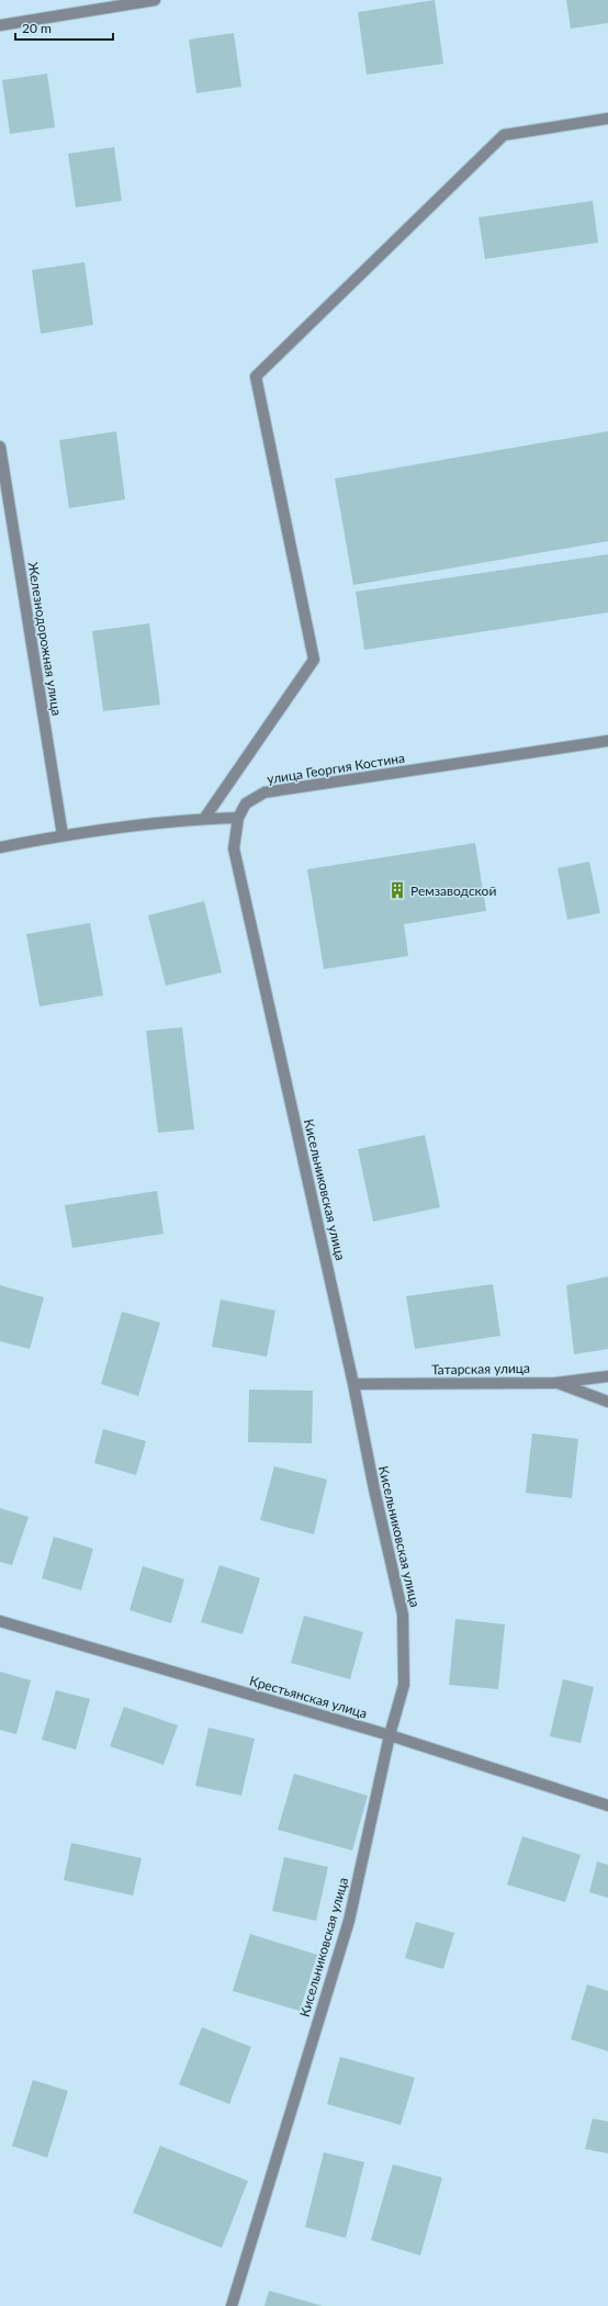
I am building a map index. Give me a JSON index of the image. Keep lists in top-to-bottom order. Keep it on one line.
{"streets":{"street":["Железнодорожная улица","улица Георгия Костина","Кисельниковская улица","Татарская улица","Крестьянская улица"]},"crossings":[["улица Георгия Костина","Кисельниковская улица"],["Кисельниковская улица","Татарская улица"],["Кисельниковская улица","Крестьянская улица"]],"places":{"building":["Ремзаводской"]},"scale_bar":"20 m"}
